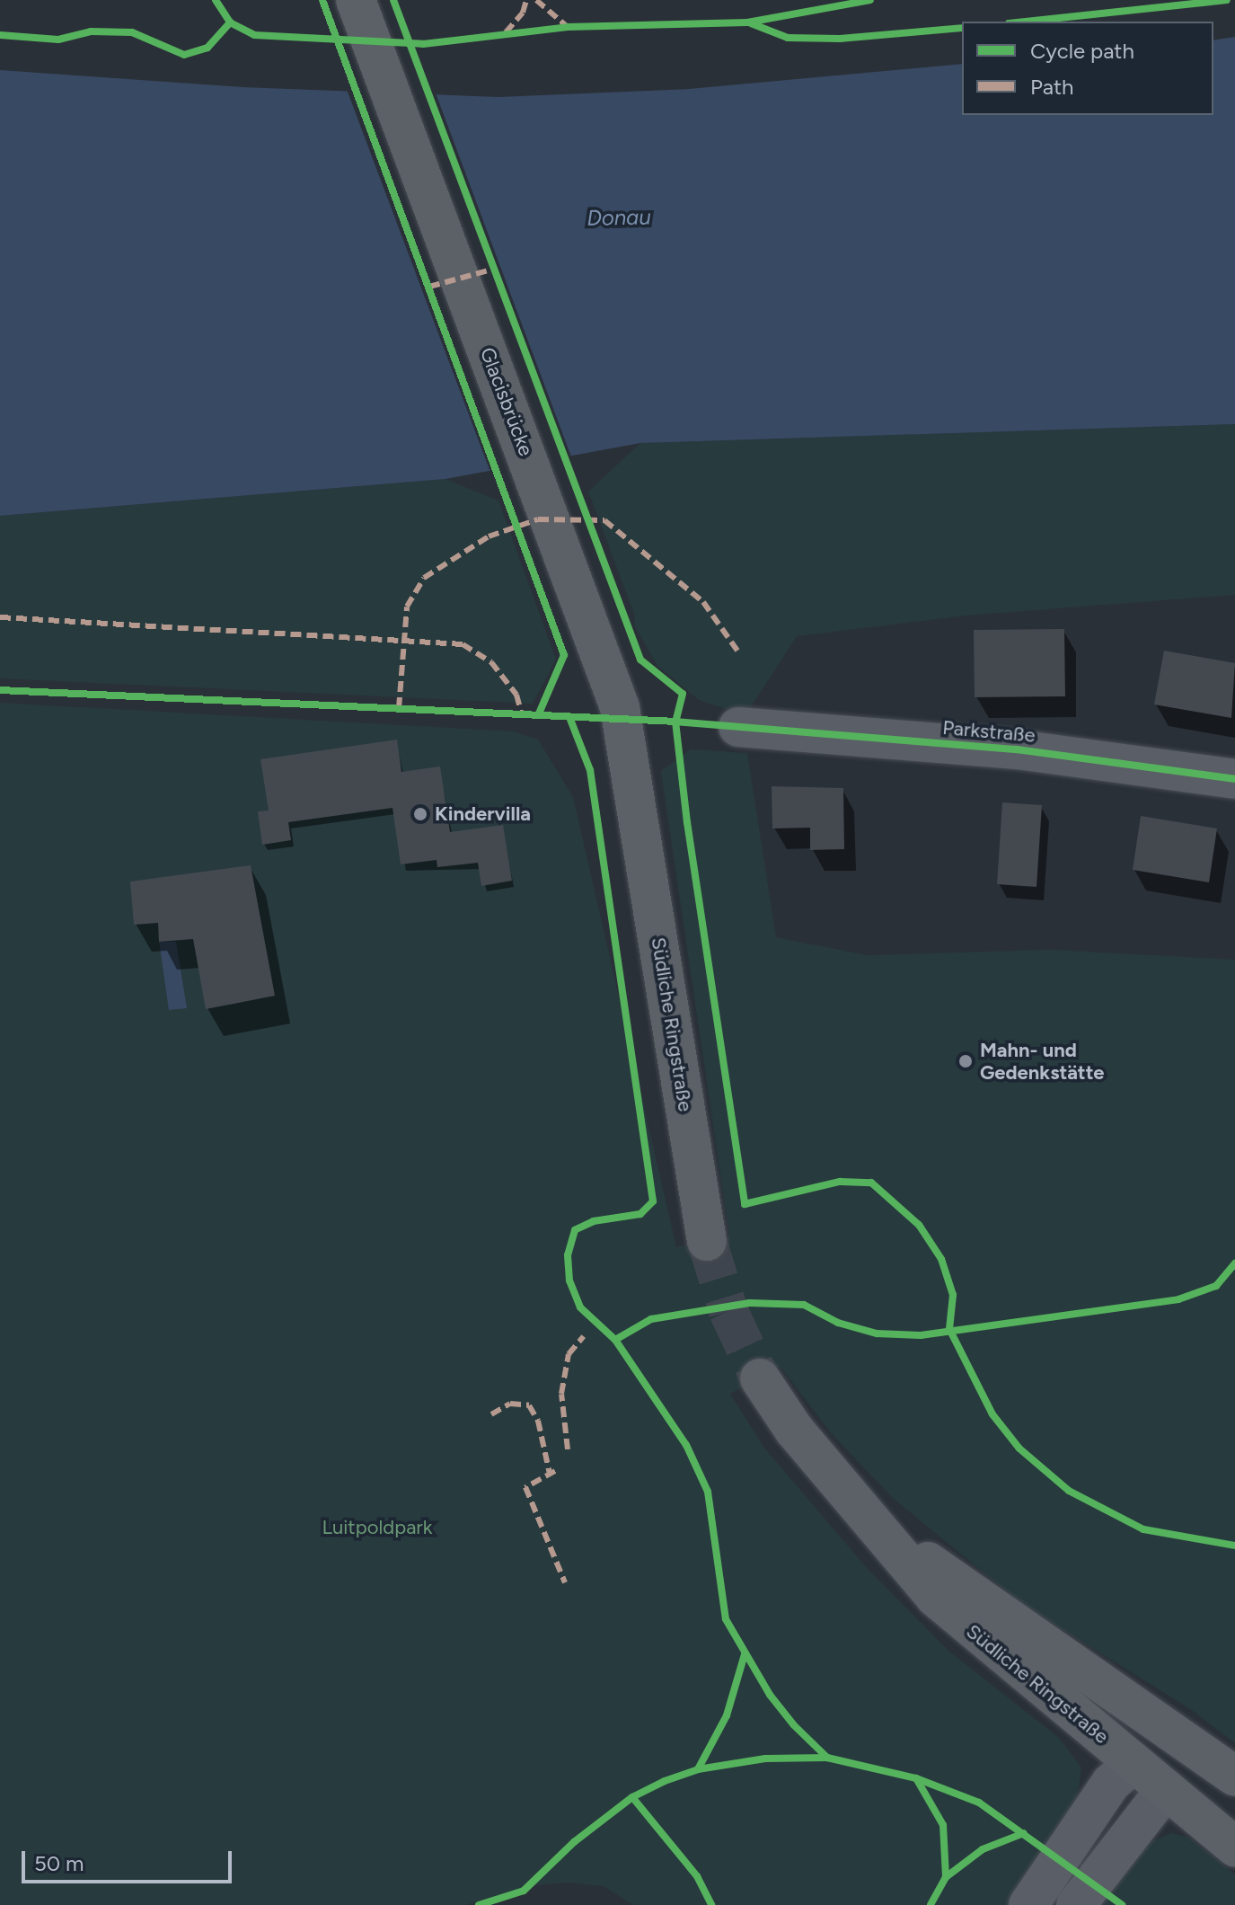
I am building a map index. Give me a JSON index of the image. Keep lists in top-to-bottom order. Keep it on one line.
{"streets":{"main road":["Glacisbrücke","Südliche Ringstraße"],"street":["Parkstraße"]},"crossings":[["Glacisbrücke","Südliche Ringstraße"]],"water":["Donau"],"parks":["Luitpoldpark"],"places":["Kindervilla","Mahn- und Gedenkstätte"],"legend":["Cycle path","Path"],"scale_bar":"50 m"}
